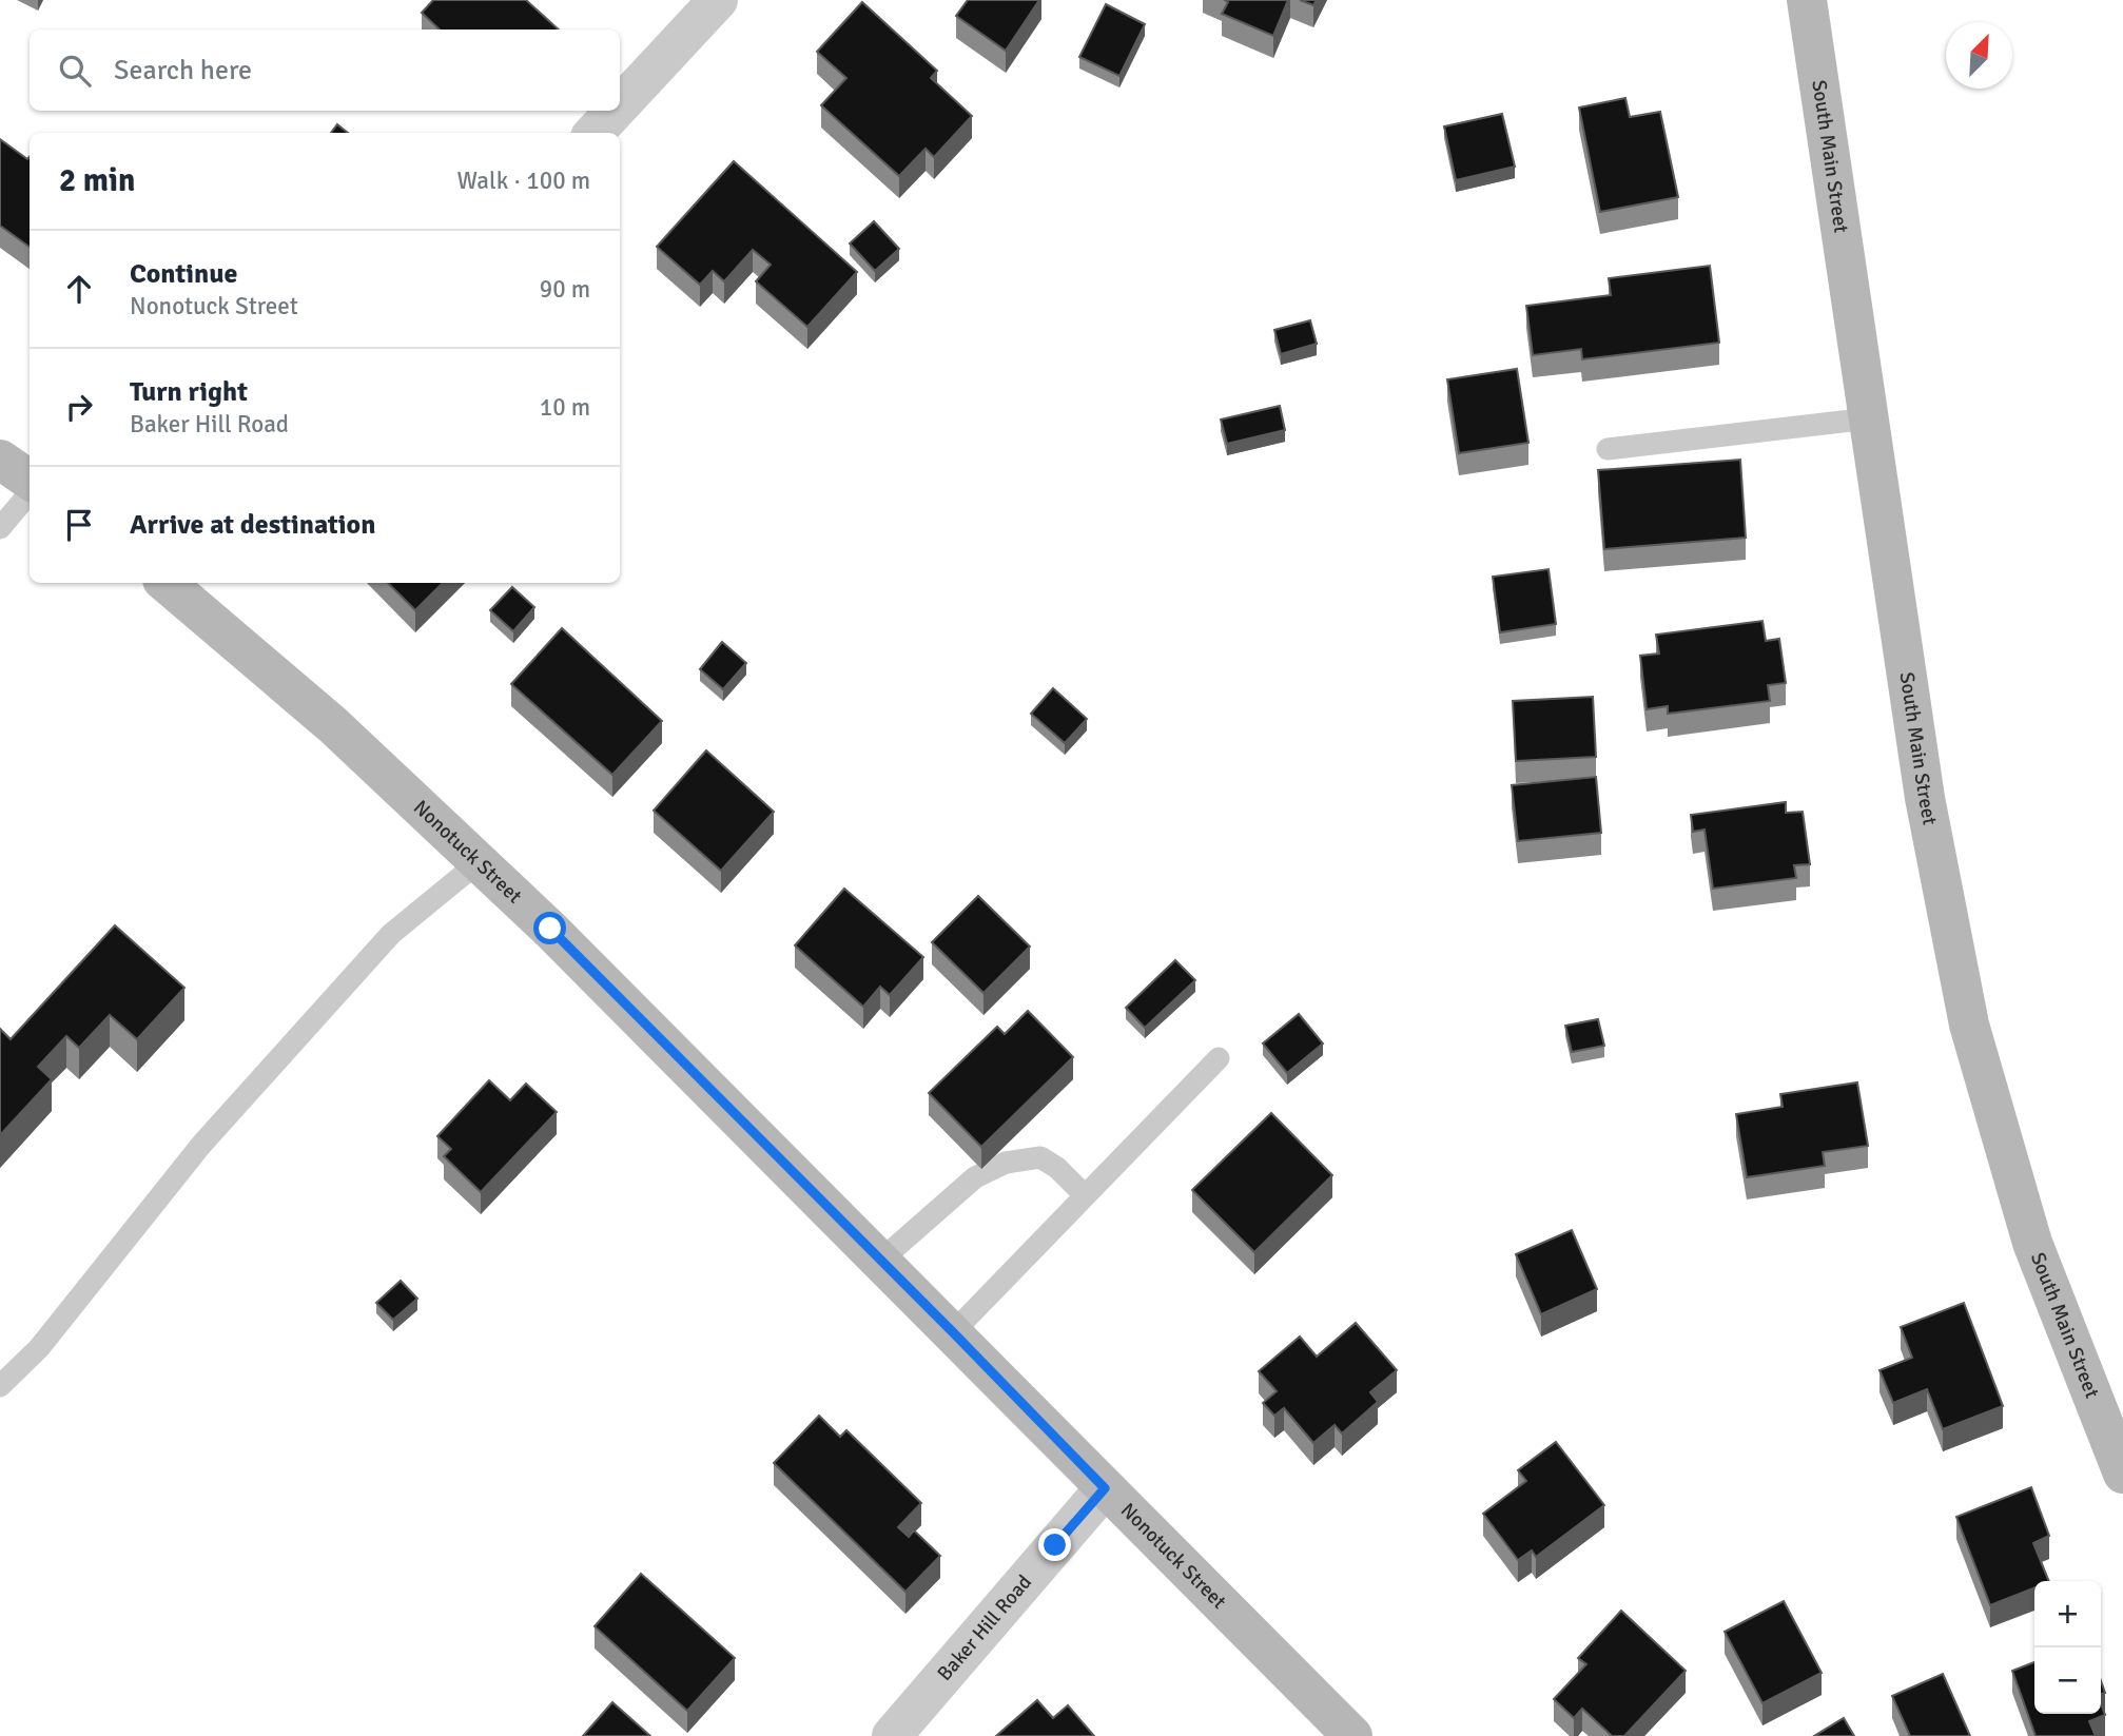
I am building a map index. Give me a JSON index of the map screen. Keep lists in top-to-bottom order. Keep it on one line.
{"streets":{"main road":["South Main Street","Nonotuck Street"],"street":["Baker Hill Road"]},"crossings":[["Nonotuck Street","Baker Hill Road"]],"north":"top right","page":{"search":"Search here","heading":["2 min","Walk · 100 m"],"list":[["Continue","Nonotuck Street","90 m"],["Turn right","Baker Hill Road","10 m"],"Arrive at destination"],"map_buttons":["+","−"]}}
